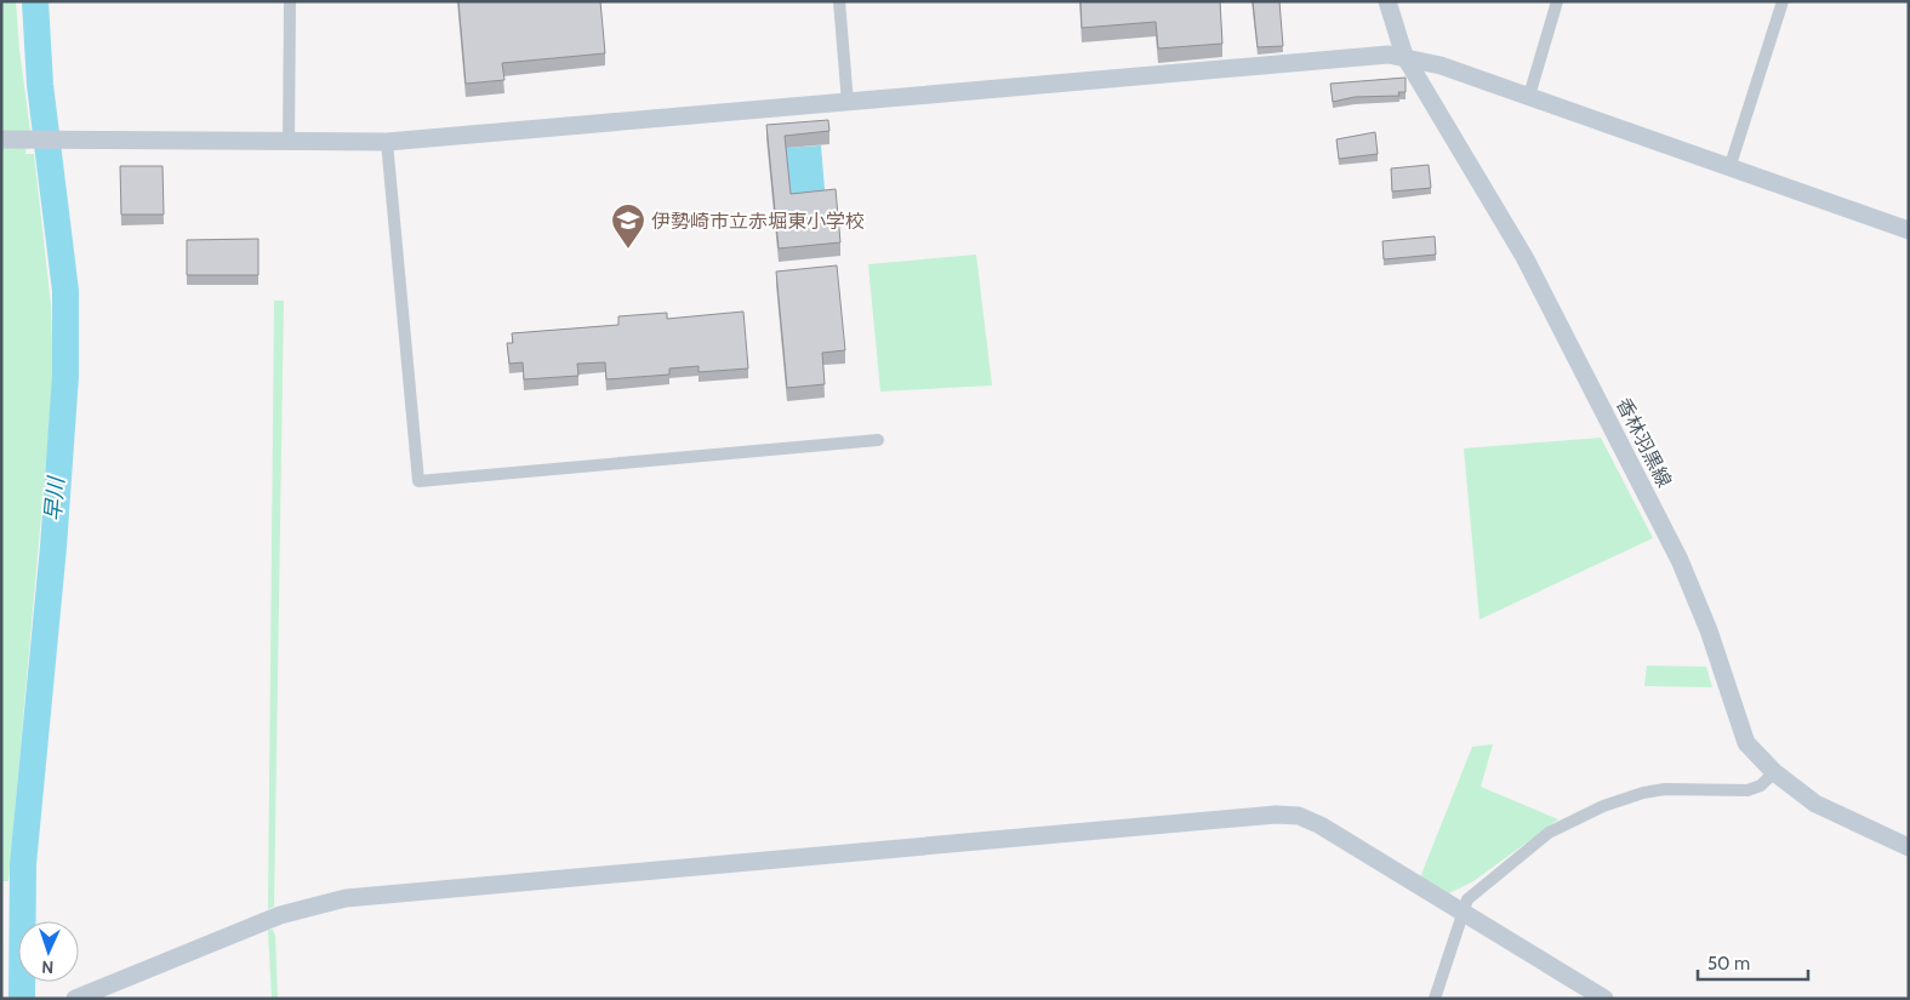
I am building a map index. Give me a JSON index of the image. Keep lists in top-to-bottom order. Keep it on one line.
{"streets":{"street":["香林羽黒線"]},"water":["早川"],"places":{"school or university":["伊勢崎市立赤堀東小学校"]},"scale_bar":"50 m","north":"bottom"}
